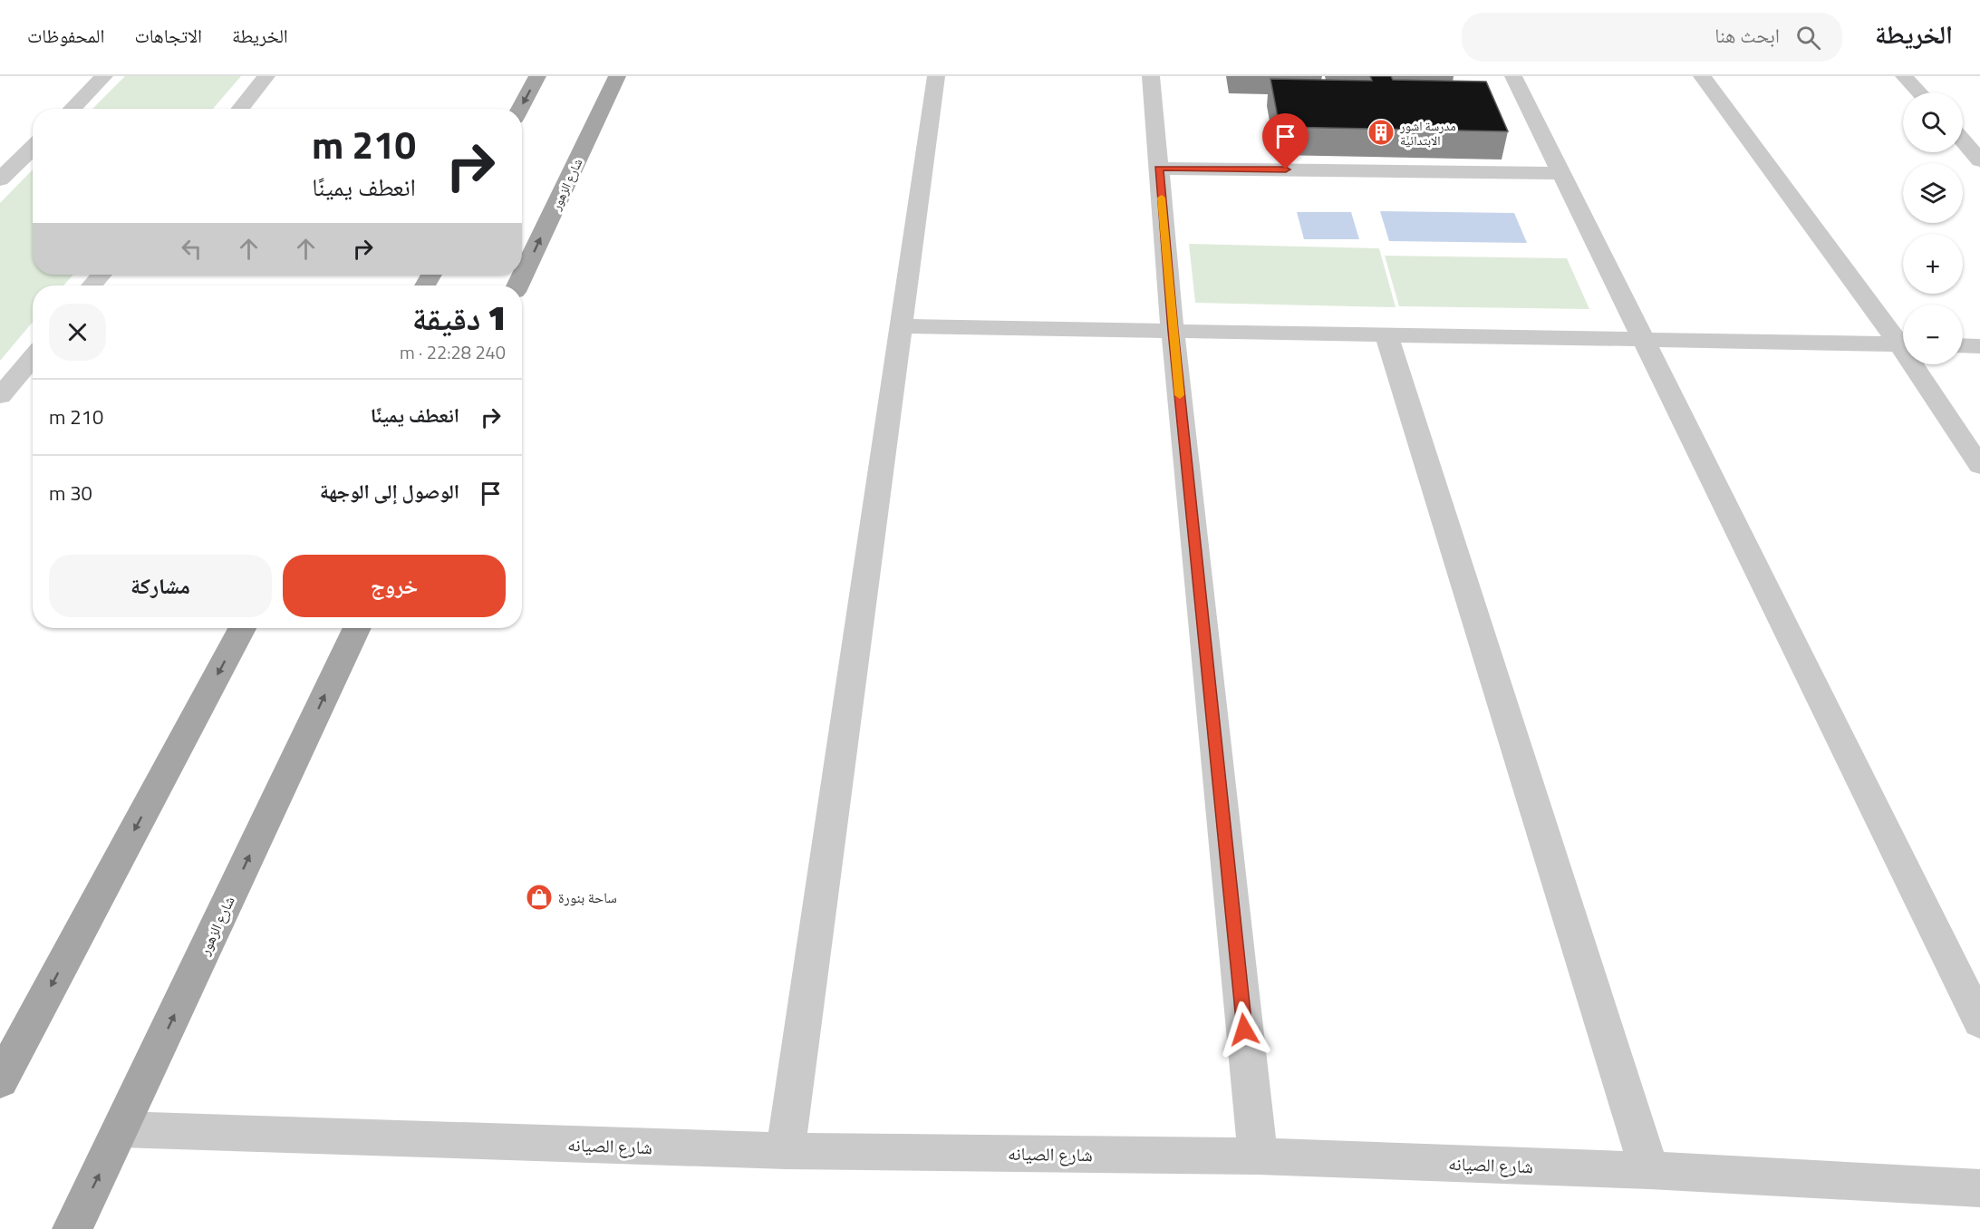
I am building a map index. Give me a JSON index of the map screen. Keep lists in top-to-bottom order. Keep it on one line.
{"streets":{"main road":["شارع الزهور"],"street":["شارع الصيانه"]},"crossings":[["شارع الزهور","شارع الصيانه"]],"places":{"building":["مدرسة اشور الابتدائية"],"shop":["ساحة بنورة"]},"page":{"header":"الخريطة","search":"ابحث هنا","nav":["الخريطة","الاتجاهات","المحفوظات"],"map_buttons":["+","−"],"turn":["210 m","انعطف يمينًا"],"heading":["1 دقيقة","240 m · 22:28"],"list":[{"name":"انعطف يمينًا","value":"210 m"},{"name":"الوصول إلى الوجهة","value":"30 m"}],"buttons":["خروج","مشاركة"]}}
